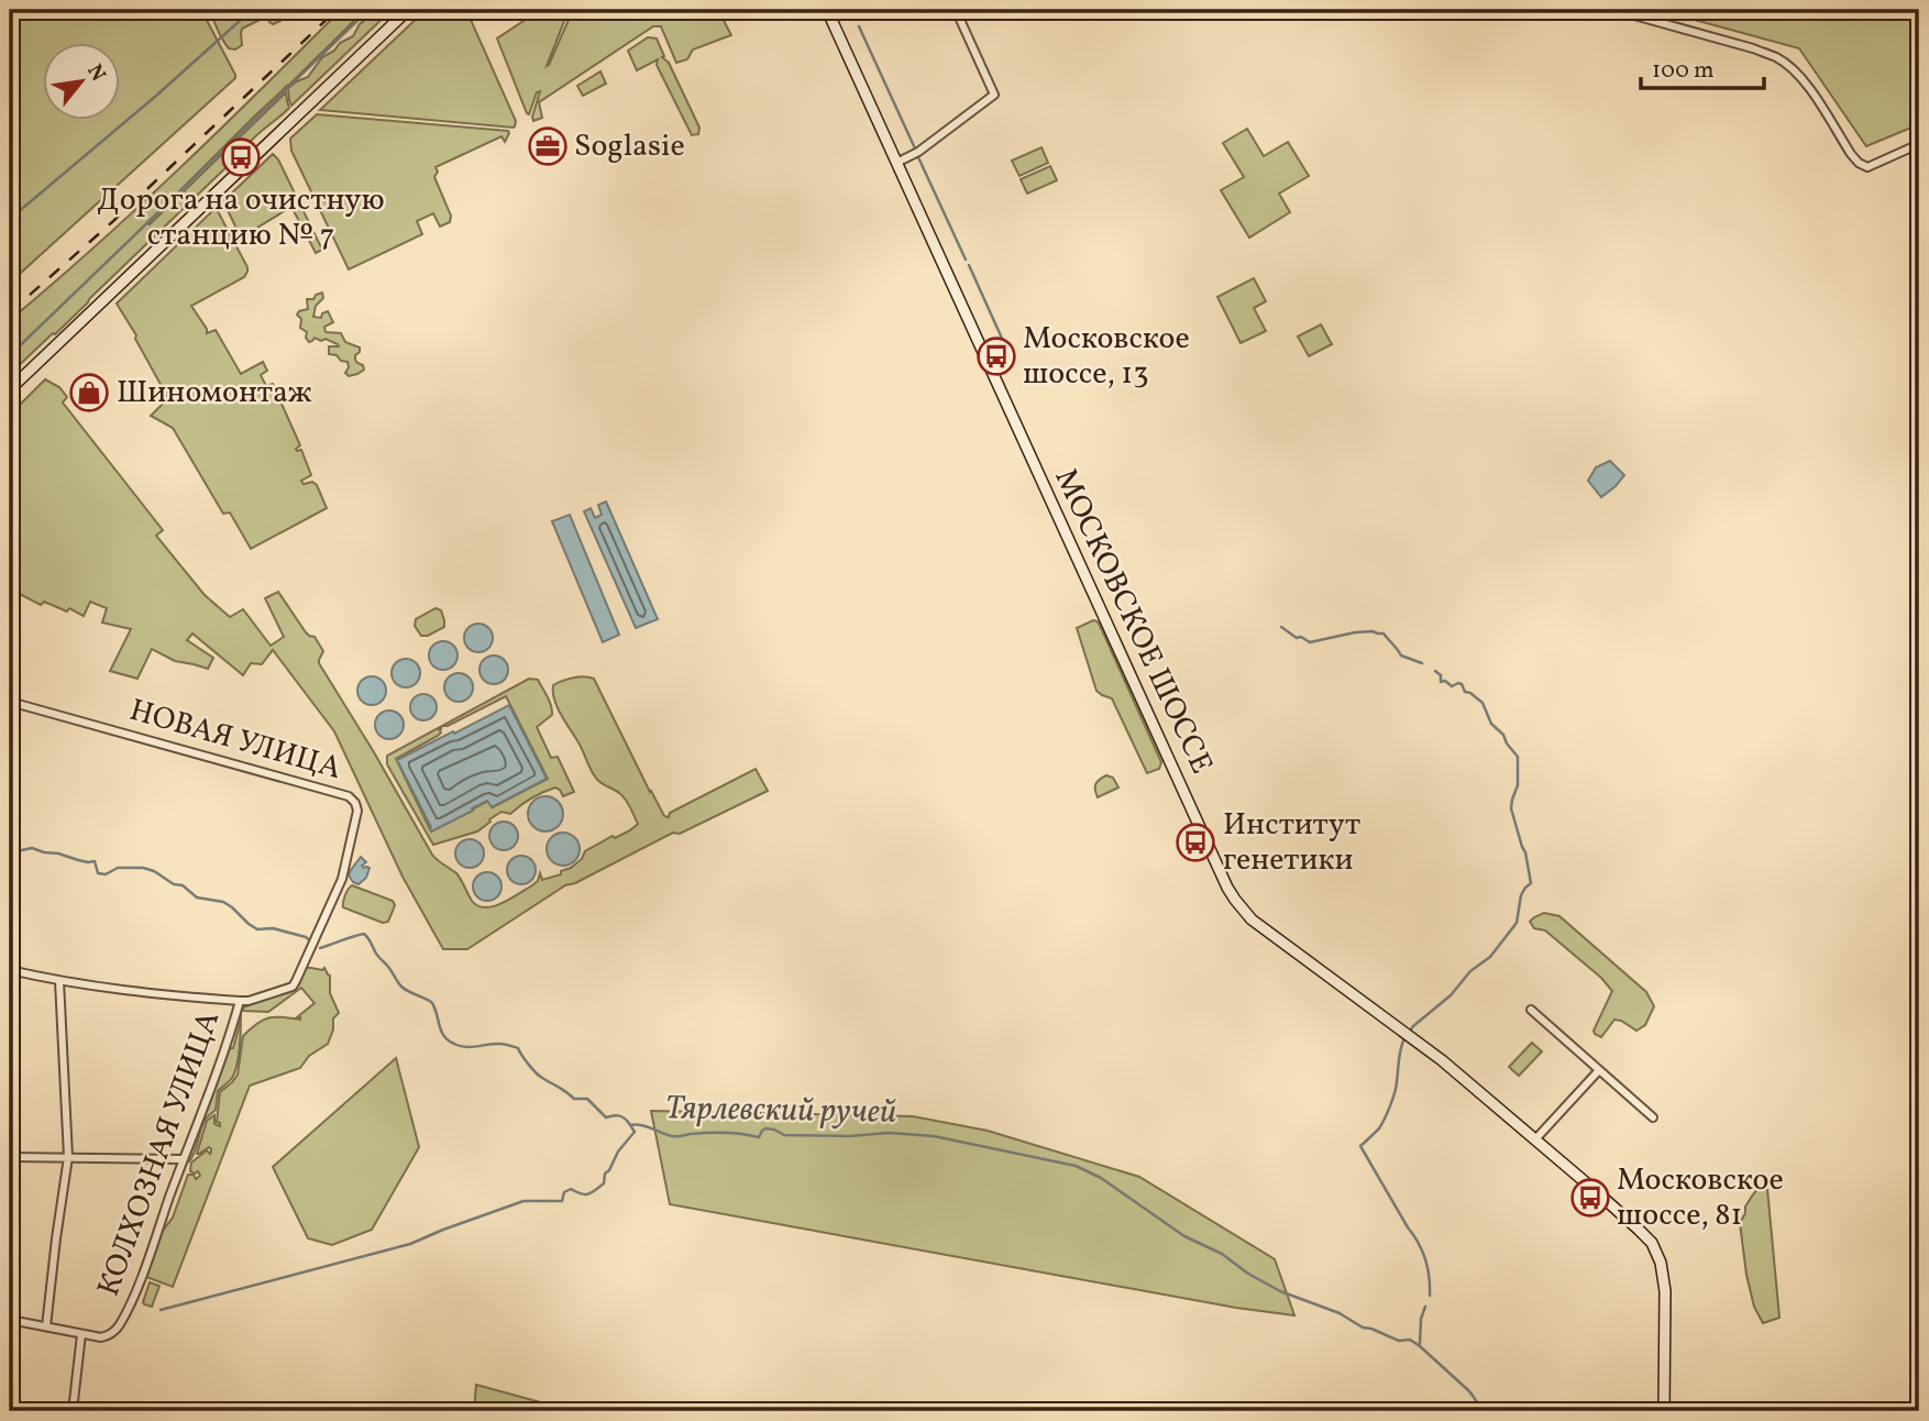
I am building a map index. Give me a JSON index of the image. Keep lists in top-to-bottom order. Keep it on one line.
{"streets":{"main road":["МОСКОВСКОЕ ШОССЕ"],"street":["НОВАЯ УЛИЦА","КОЛХОЗНАЯ УЛИЦА"]},"crossings":[["НОВАЯ УЛИЦА","КОЛХОЗНАЯ УЛИЦА"]],"water":["Тярлевский ручей"],"places":{"office":["Soglasie"],"bus stop":["Дорога на очистную станцию № 7","Московское шоссе, 13","Институт генетики","Московское шоссе, 81"],"shop":["Шиномонтаж"]},"scale_bar":"100 m","north":"top right"}
